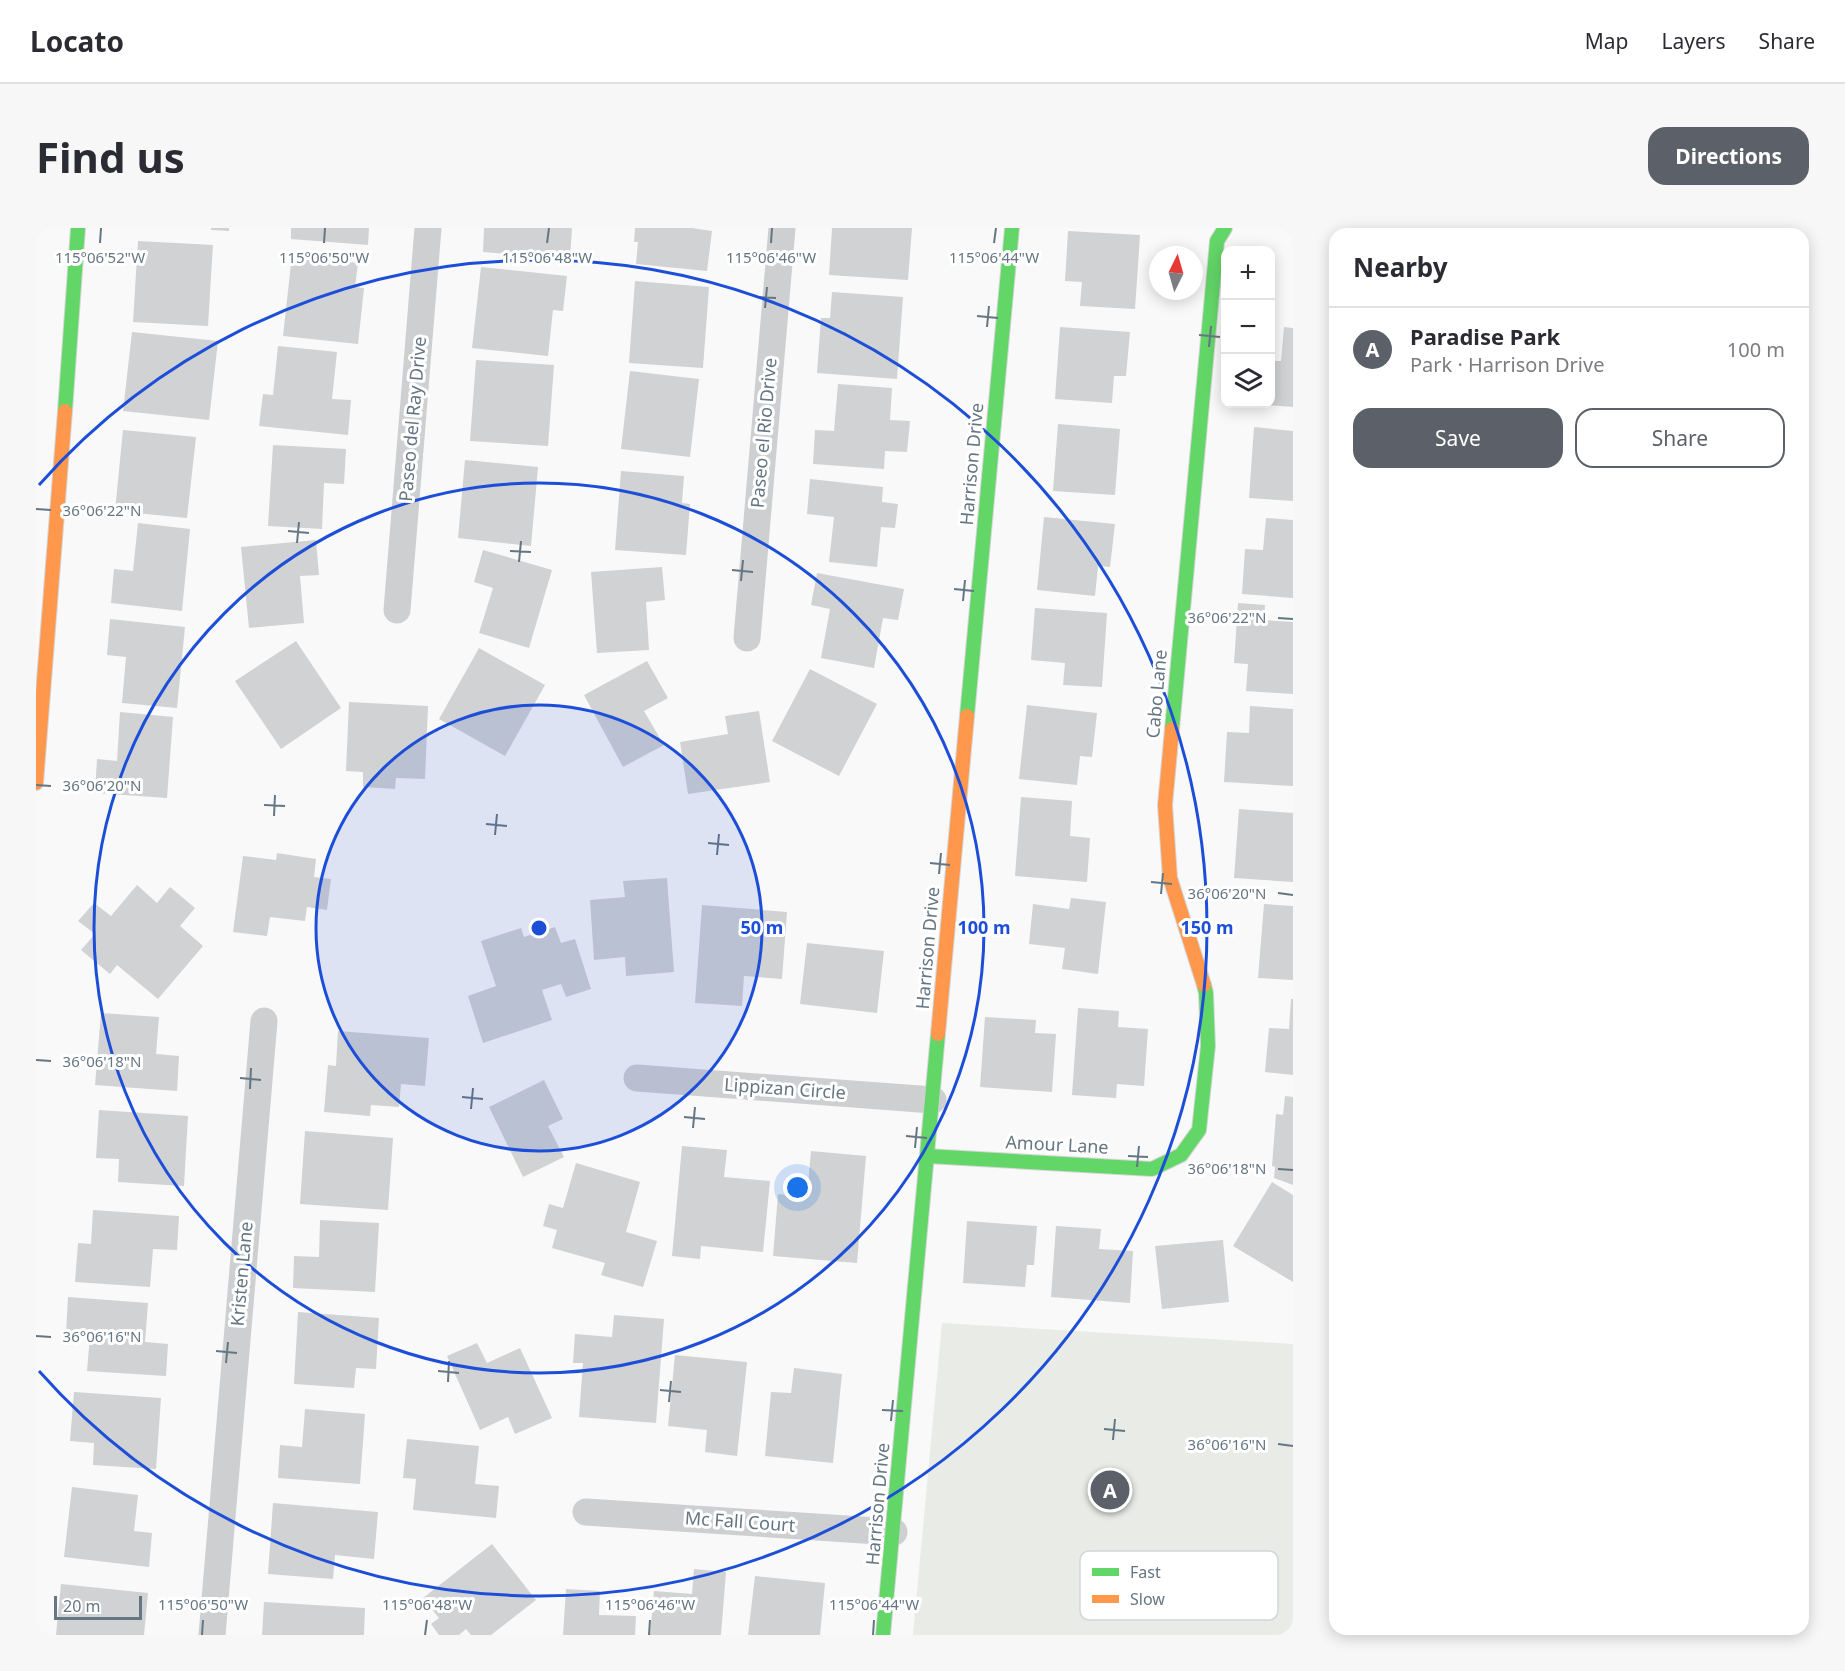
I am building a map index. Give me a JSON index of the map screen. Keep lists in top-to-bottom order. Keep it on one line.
{"streets":{"street":["Paseo del Ray Drive","Paseo el Rio Drive","Harrison Drive","Cabo Lane","Lippizan Circle","Amour Lane","Kristen Lane","Mc Fall Court"]},"crossings":[["Harrison Drive","Lippizan Circle"],["Harrison Drive","Amour Lane"],["Harrison Drive","Mc Fall Court"],["Cabo Lane","Amour Lane"]],"legend":["Fast","Slow"],"scale_bar":"20 m","north":"top","page":{"header":"Locato","nav":["Map","Layers","Share"],"buttons":["Directions",["Save","Share"]],"title":"Find us","heading":"Nearby","map_buttons":["+","−"],"list":[{"mark":"A","name":"Paradise Park","note":"Park · Harrison Drive","value":"100 m"}],"pins":"A","scale":"20 m"},"coordinates":["115°06'52\"W","115°06'50\"W","115°06'48\"W","115°06'46\"W","115°06'44\"W","36°06'22\"N","36°06'20\"N","36°06'18\"N","36°06'16\"N"],"rings":["50 m","100 m","150 m"]}
